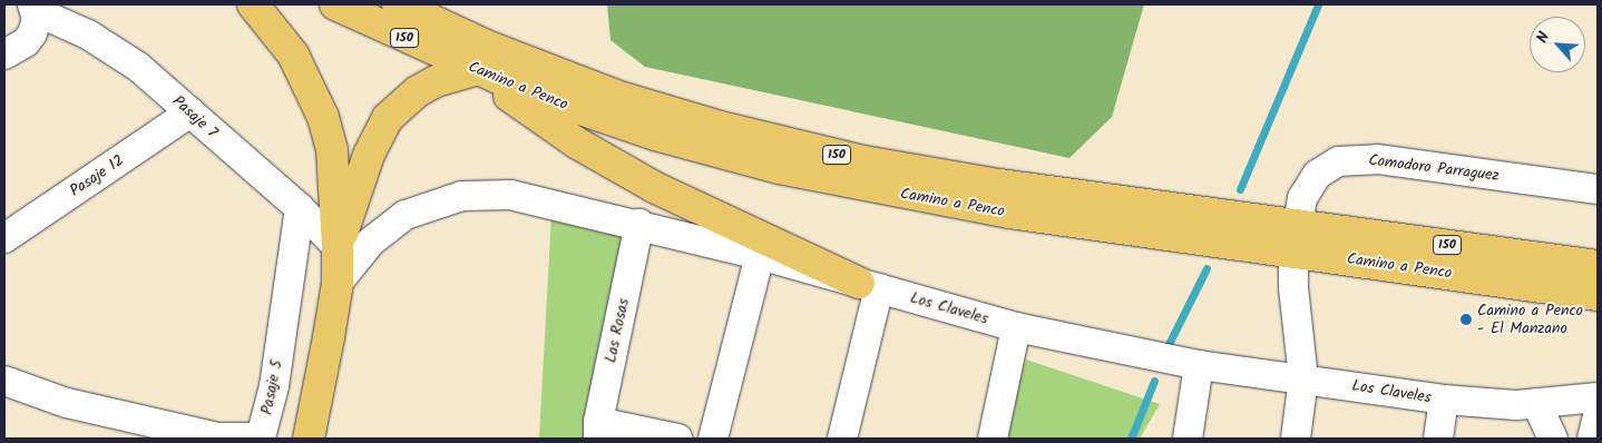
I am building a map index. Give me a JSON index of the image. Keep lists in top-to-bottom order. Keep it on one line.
{"streets":{"main road":["150","Camino a Penco"],"street":["Pasaje 7","Comodoro Parraguez","Pasaje 12","Los Claveles","Las Rosas","Pasaje 5"]},"crossings":[["Camino a Penco","Comodoro Parraguez"],["Pasaje 7","Pasaje 12"],["Pasaje 7","Pasaje 5"],["Comodoro Parraguez","Los Claveles"],["Los Claveles","Las Rosas"]],"places":["Camino a Penco - El Manzano"],"north":"top left"}
